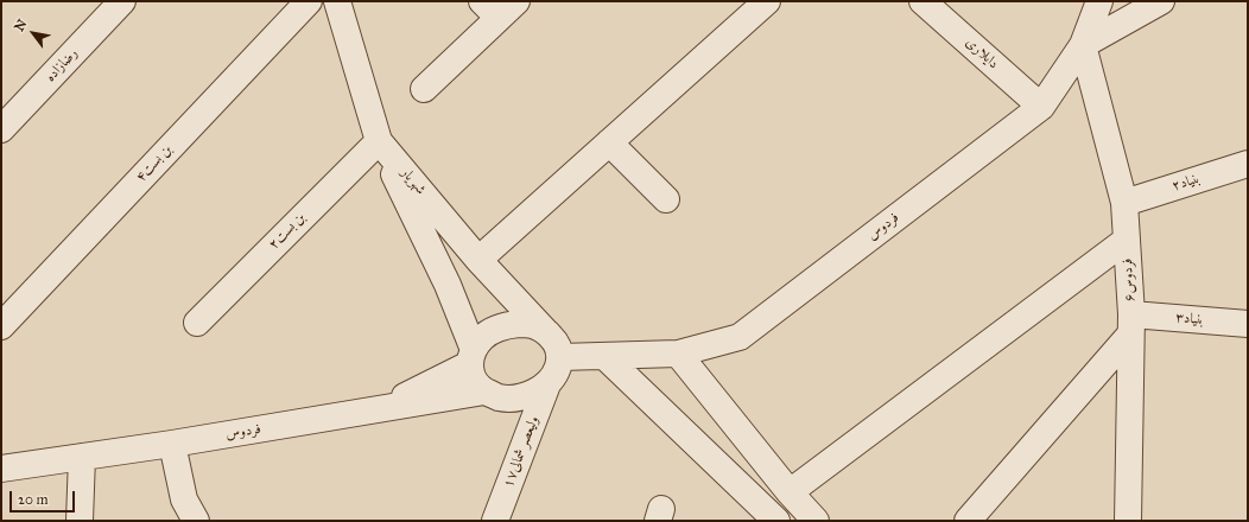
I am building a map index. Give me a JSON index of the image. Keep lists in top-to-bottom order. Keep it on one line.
{"streets":{"street":["دایلاری","رضازاده","بن بست۴","شهریار","بنیاد۲","فردوس","بن بست۲","فردوس۶","بنیاد۳","ولیعصر شمالی۱۷"]},"crossings":[["دایلاری","فردوس"],["شهریار","فردوس"],["شهریار","بن بست۲"],["شهریار","ولیعصر شمالی۱۷"],["بنیاد۲","فردوس۶"],["فردوس","فردوس۶"],["فردوس","ولیعصر شمالی۱۷"],["فردوس۶","بنیاد۳"]],"scale_bar":"20 m","north":"top left"}
